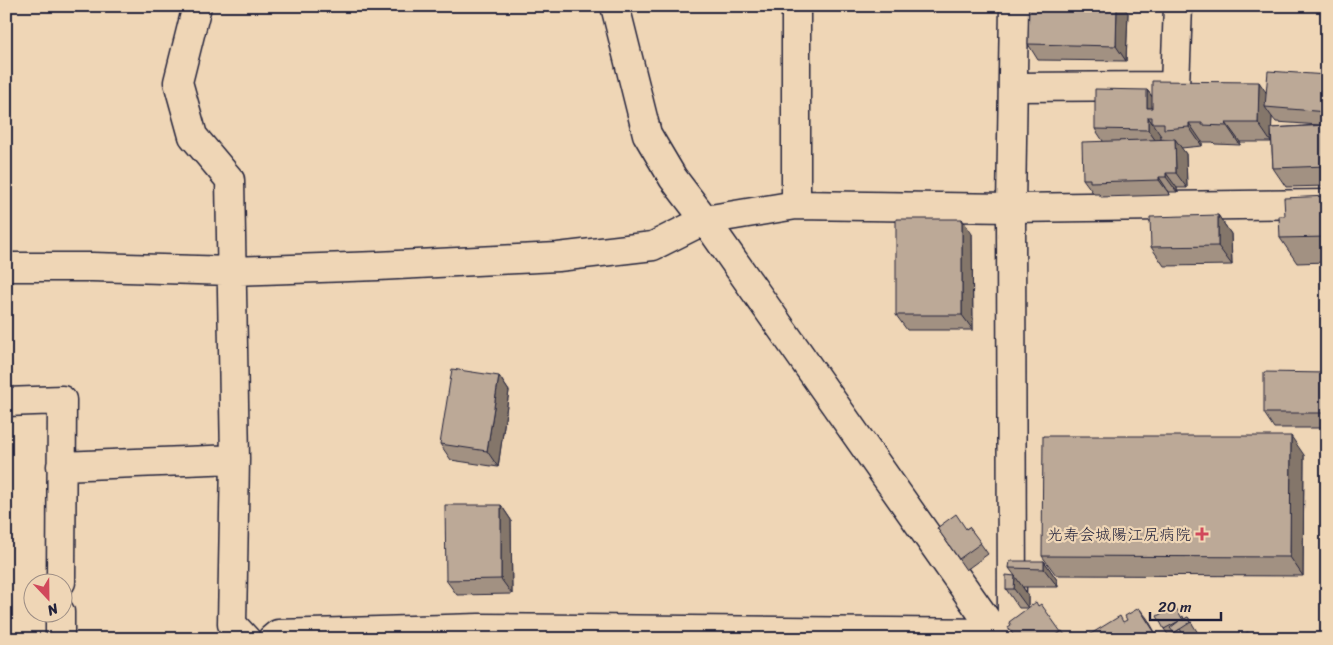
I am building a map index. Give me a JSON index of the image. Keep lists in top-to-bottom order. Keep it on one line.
{"places":{"health":["光寿会城陽江尻病院"]},"scale_bar":"20 m","north":"bottom"}
